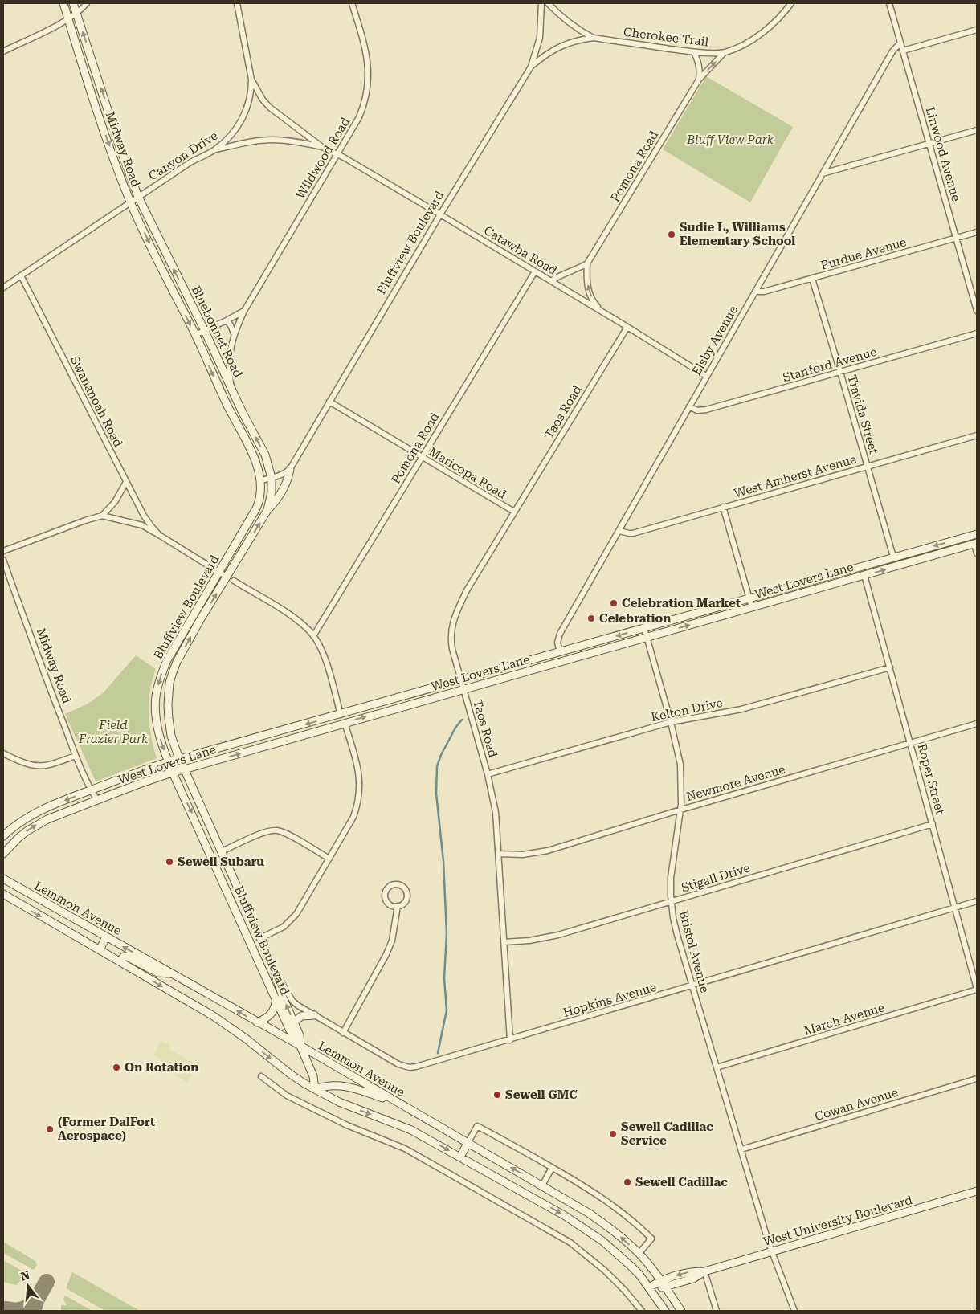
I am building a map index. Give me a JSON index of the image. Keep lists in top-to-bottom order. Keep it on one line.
{"streets":{"main road":["Midway Road","Bluffview Boulevard","Bluebonnet Road","West Lovers Lane","Lemmon Avenue","West University Boulevard"],"street":["Cherokee Trail","Linwood Avenue","Canyon Drive","Wildwood Road","Pomona Road","Catawba Road","Purdue Avenue","Elsby Avenue","Stanford Avenue","Swananoah Road","Taos Road","Travida Street","Maricopa Road","West Amherst Avenue","Kelton Drive","Roper Street","Newmore Avenue","Stigall Drive","Bristol Avenue","Hopkins Avenue","March Avenue","Cowan Avenue"]},"crossings":[["Cherokee Trail","Pomona Road"],["Cherokee Trail","Bluffview Boulevard"],["Midway Road","Canyon Drive"],["Midway Road","Bluebonnet Road"],["Midway Road","Swananoah Road"],["Midway Road","West Lovers Lane"],["Linwood Avenue","Purdue Avenue"],["Linwood Avenue","Elsby Avenue"],["Canyon Drive","Catawba Road"],["Canyon Drive","Bluebonnet Road"],["Wildwood Road","Catawba Road"],["Wildwood Road","Bluebonnet Road"],["Pomona Road","Catawba Road"],["Pomona Road","Maricopa Road"],["Bluffview Boulevard","Catawba Road"],["Bluffview Boulevard","Bluebonnet Road"],["Bluffview Boulevard","Maricopa Road"],["Bluffview Boulevard","West Lovers Lane"],["Bluffview Boulevard","Lemmon Avenue"],["Bluffview Boulevard","Hopkins Avenue"],["Catawba Road","Elsby Avenue"],["Catawba Road","Taos Road"],["Purdue Avenue","Elsby Avenue"],["Purdue Avenue","Travida Street"],["Elsby Avenue","Stanford Avenue"],["Elsby Avenue","West Amherst Avenue"],["Elsby Avenue","West Lovers Lane"],["Stanford Avenue","Travida Street"],["Taos Road","Maricopa Road"],["Taos Road","West Lovers Lane"],["Taos Road","Kelton Drive"],["Taos Road","Newmore Avenue"],["Taos Road","Stigall Drive"],["Taos Road","Hopkins Avenue"],["Travida Street","West Amherst Avenue"],["Travida Street","West Lovers Lane"],["West Lovers Lane","Roper Street"],["West Lovers Lane","Bristol Avenue"],["Kelton Drive","Roper Street"],["Kelton Drive","Bristol Avenue"],["Roper Street","Newmore Avenue"],["Roper Street","Stigall Drive"],["Roper Street","Hopkins Avenue"],["Roper Street","March Avenue"],["Newmore Avenue","Bristol Avenue"],["Stigall Drive","Bristol Avenue"],["Lemmon Avenue","West University Boulevard"],["Bristol Avenue","Hopkins Avenue"],["Bristol Avenue","March Avenue"],["Bristol Avenue","Cowan Avenue"],["Bristol Avenue","West University Boulevard"]],"parks":["Bluff View Park","Field Frazier Park"],"places":["Sudie L, Williams Elementary School","Celebration Market","Celebration","Sewell Subaru","On Rotation","Sewell GMC","(Former DalFort Aerospace)","Sewell Cadillac Service","Sewell Cadillac"],"north":"top"}
